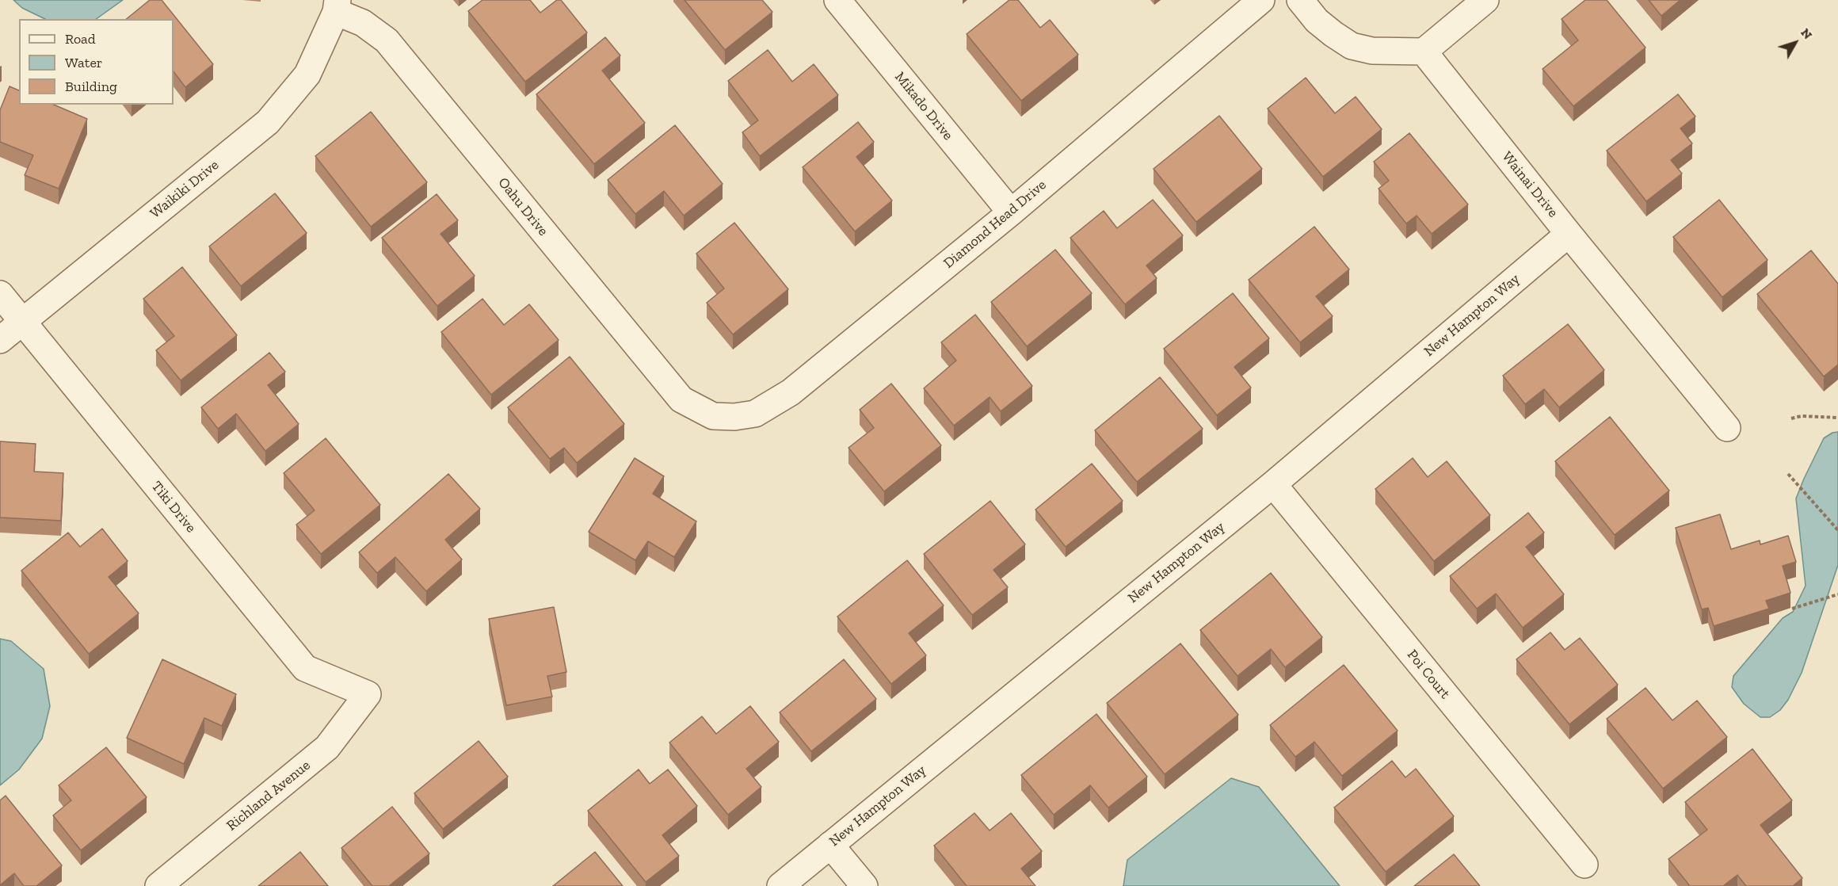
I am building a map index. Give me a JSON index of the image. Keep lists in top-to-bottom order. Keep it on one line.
{"streets":{"street":["Mikado Drive","Wainai Drive","Waikiki Drive","Oahu Drive","Diamond Head Drive","New Hampton Way","Tiki Drive","Poi Court","Richland Avenue"]},"crossings":[["Mikado Drive","Diamond Head Drive"],["Wainai Drive","New Hampton Way"],["Waikiki Drive","Oahu Drive"],["Waikiki Drive","Tiki Drive"],["Oahu Drive","Diamond Head Drive"],["New Hampton Way","Poi Court"],["Tiki Drive","Richland Avenue"]],"legend":["Road","Water","Building"],"north":"top right"}
